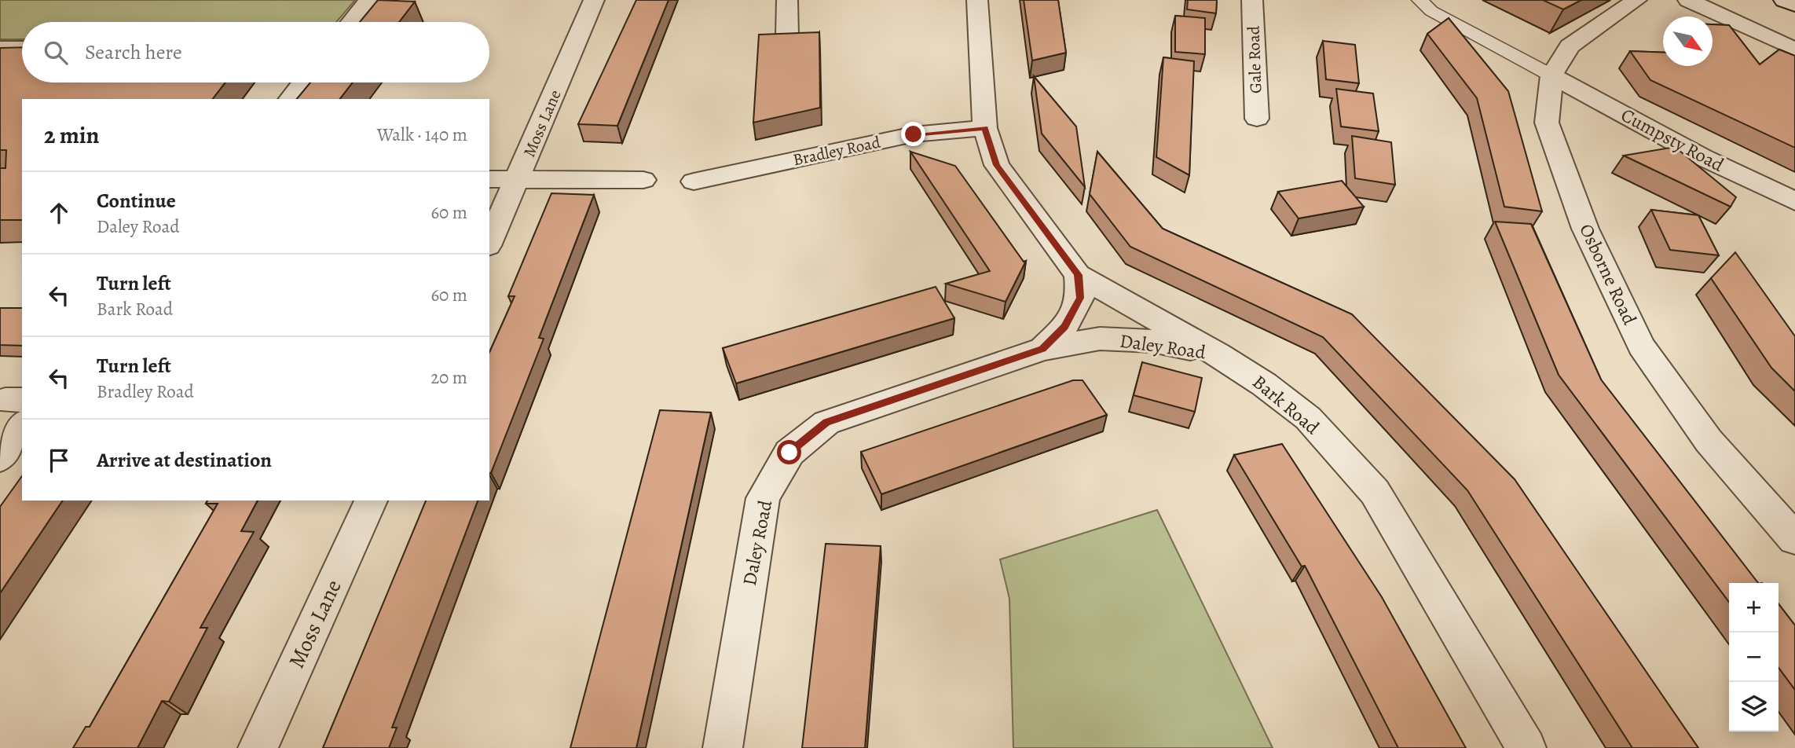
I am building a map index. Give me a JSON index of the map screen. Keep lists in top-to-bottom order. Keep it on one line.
{"streets":{"street":["Gale Road","Moss Lane","Cumpsty Road","Bradley Road","Osborne Road","Daley Road","Bark Road"]},"crossings":[["Cumpsty Road","Osborne Road"],["Bradley Road","Bark Road"],["Daley Road","Bark Road"]],"north":"bottom right","page":{"search":"Search here","heading":["2 min","Walk · 140 m"],"list":[["Continue","Daley Road","60 m"],["Turn left","Bark Road","60 m"],["Turn left","Bradley Road","20 m"],"Arrive at destination"],"map_buttons":["+","−"]}}
